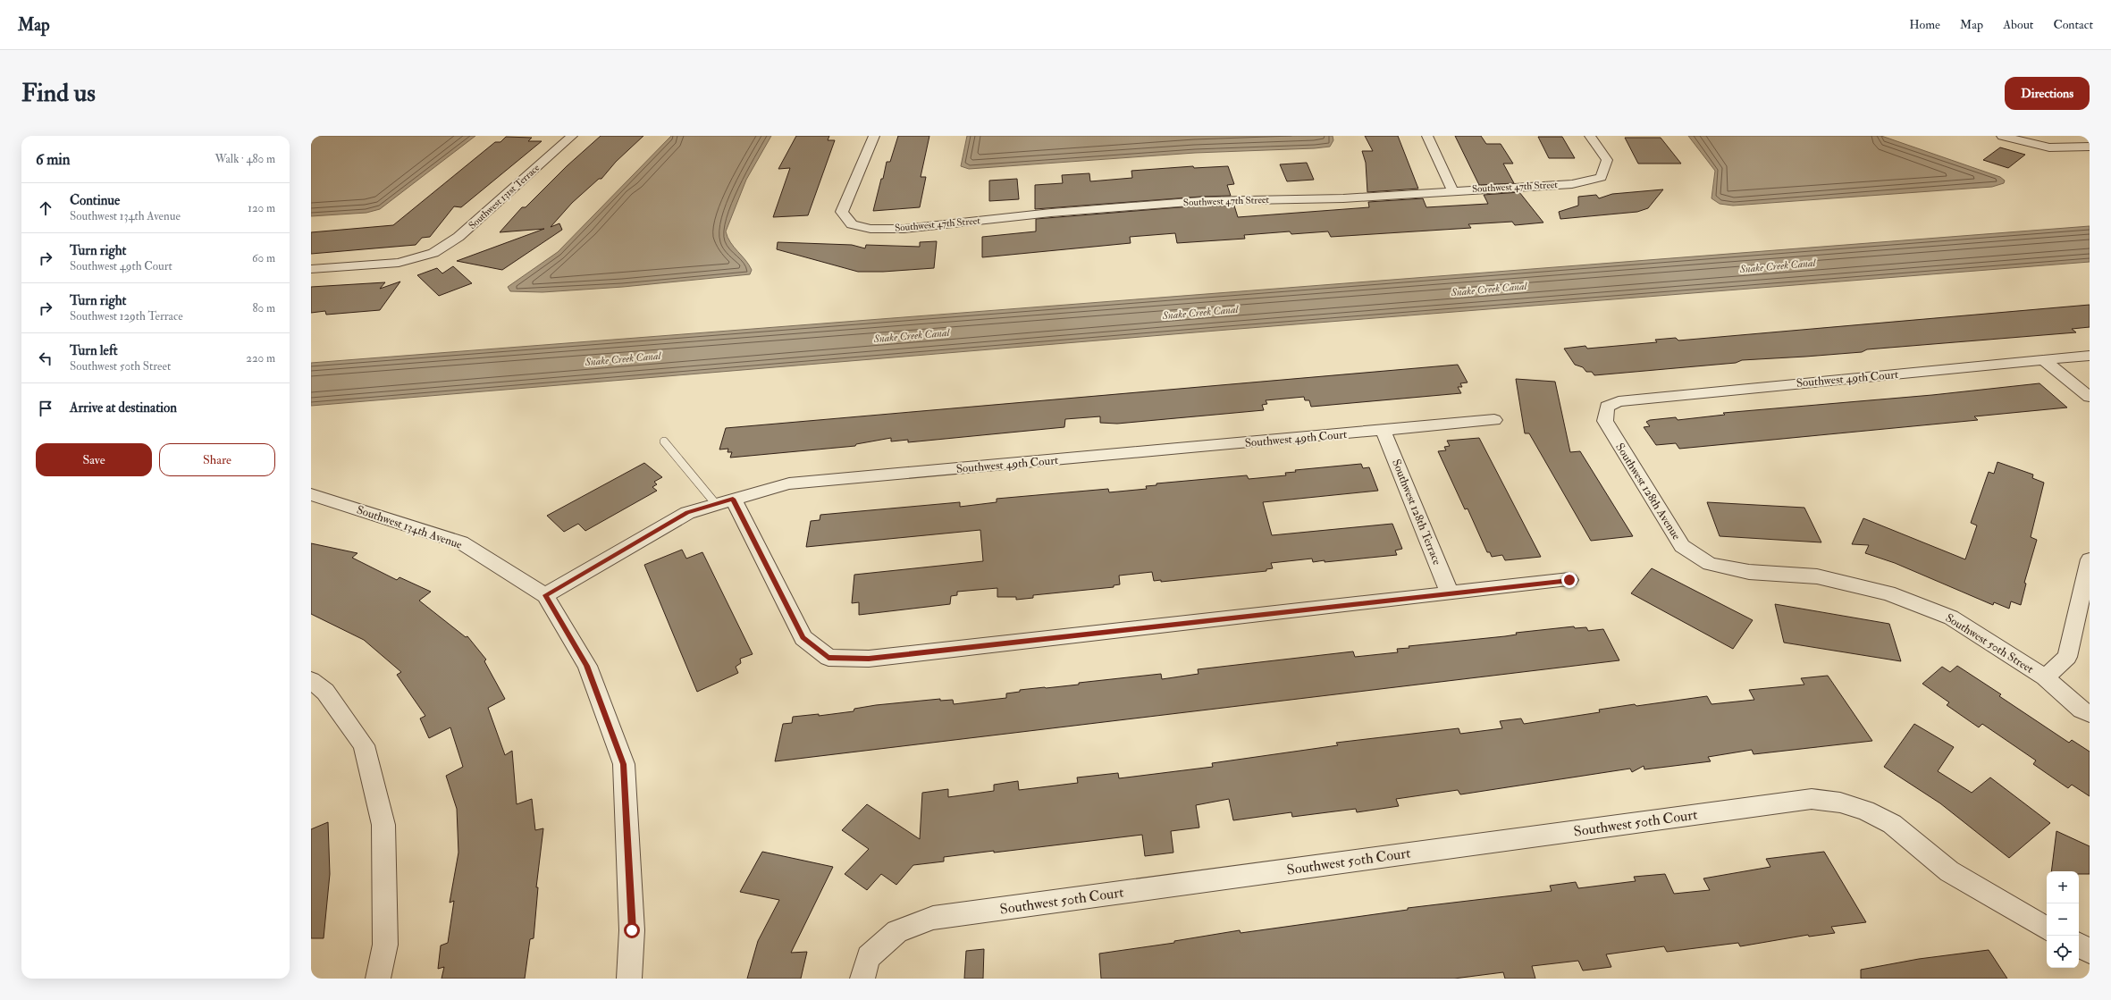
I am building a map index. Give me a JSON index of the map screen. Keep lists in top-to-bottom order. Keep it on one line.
{"streets":{"street":["Southwest 47th Street","Southwest 131st Terrace","Southwest 49th Court","Southwest 128th Avenue","Southwest 128th Terrace","Southwest 134th Avenue","Southwest 50th Street","Southwest 50th Court"]},"crossings":[["Southwest 49th Court","Southwest 128th Avenue"],["Southwest 49th Court","Southwest 128th Terrace"],["Southwest 49th Court","Southwest 134th Avenue"],["Southwest 128th Avenue","Southwest 50th Street"]],"water":["Snake Creek Canal"],"page":{"header":"Map","nav":["Home","Map","About","Contact"],"buttons":["Directions",["Save","Share"]],"title":"Find us","heading":["6 min","Walk · 480 m"],"list":[["Continue","Southwest 134th Avenue","120 m"],["Turn right","Southwest 49th Court","60 m"],["Turn right","Southwest 129th Terrace","80 m"],["Turn left","Southwest 50th Street","220 m"],"Arrive at destination"],"map_buttons":["+","−"]}}
